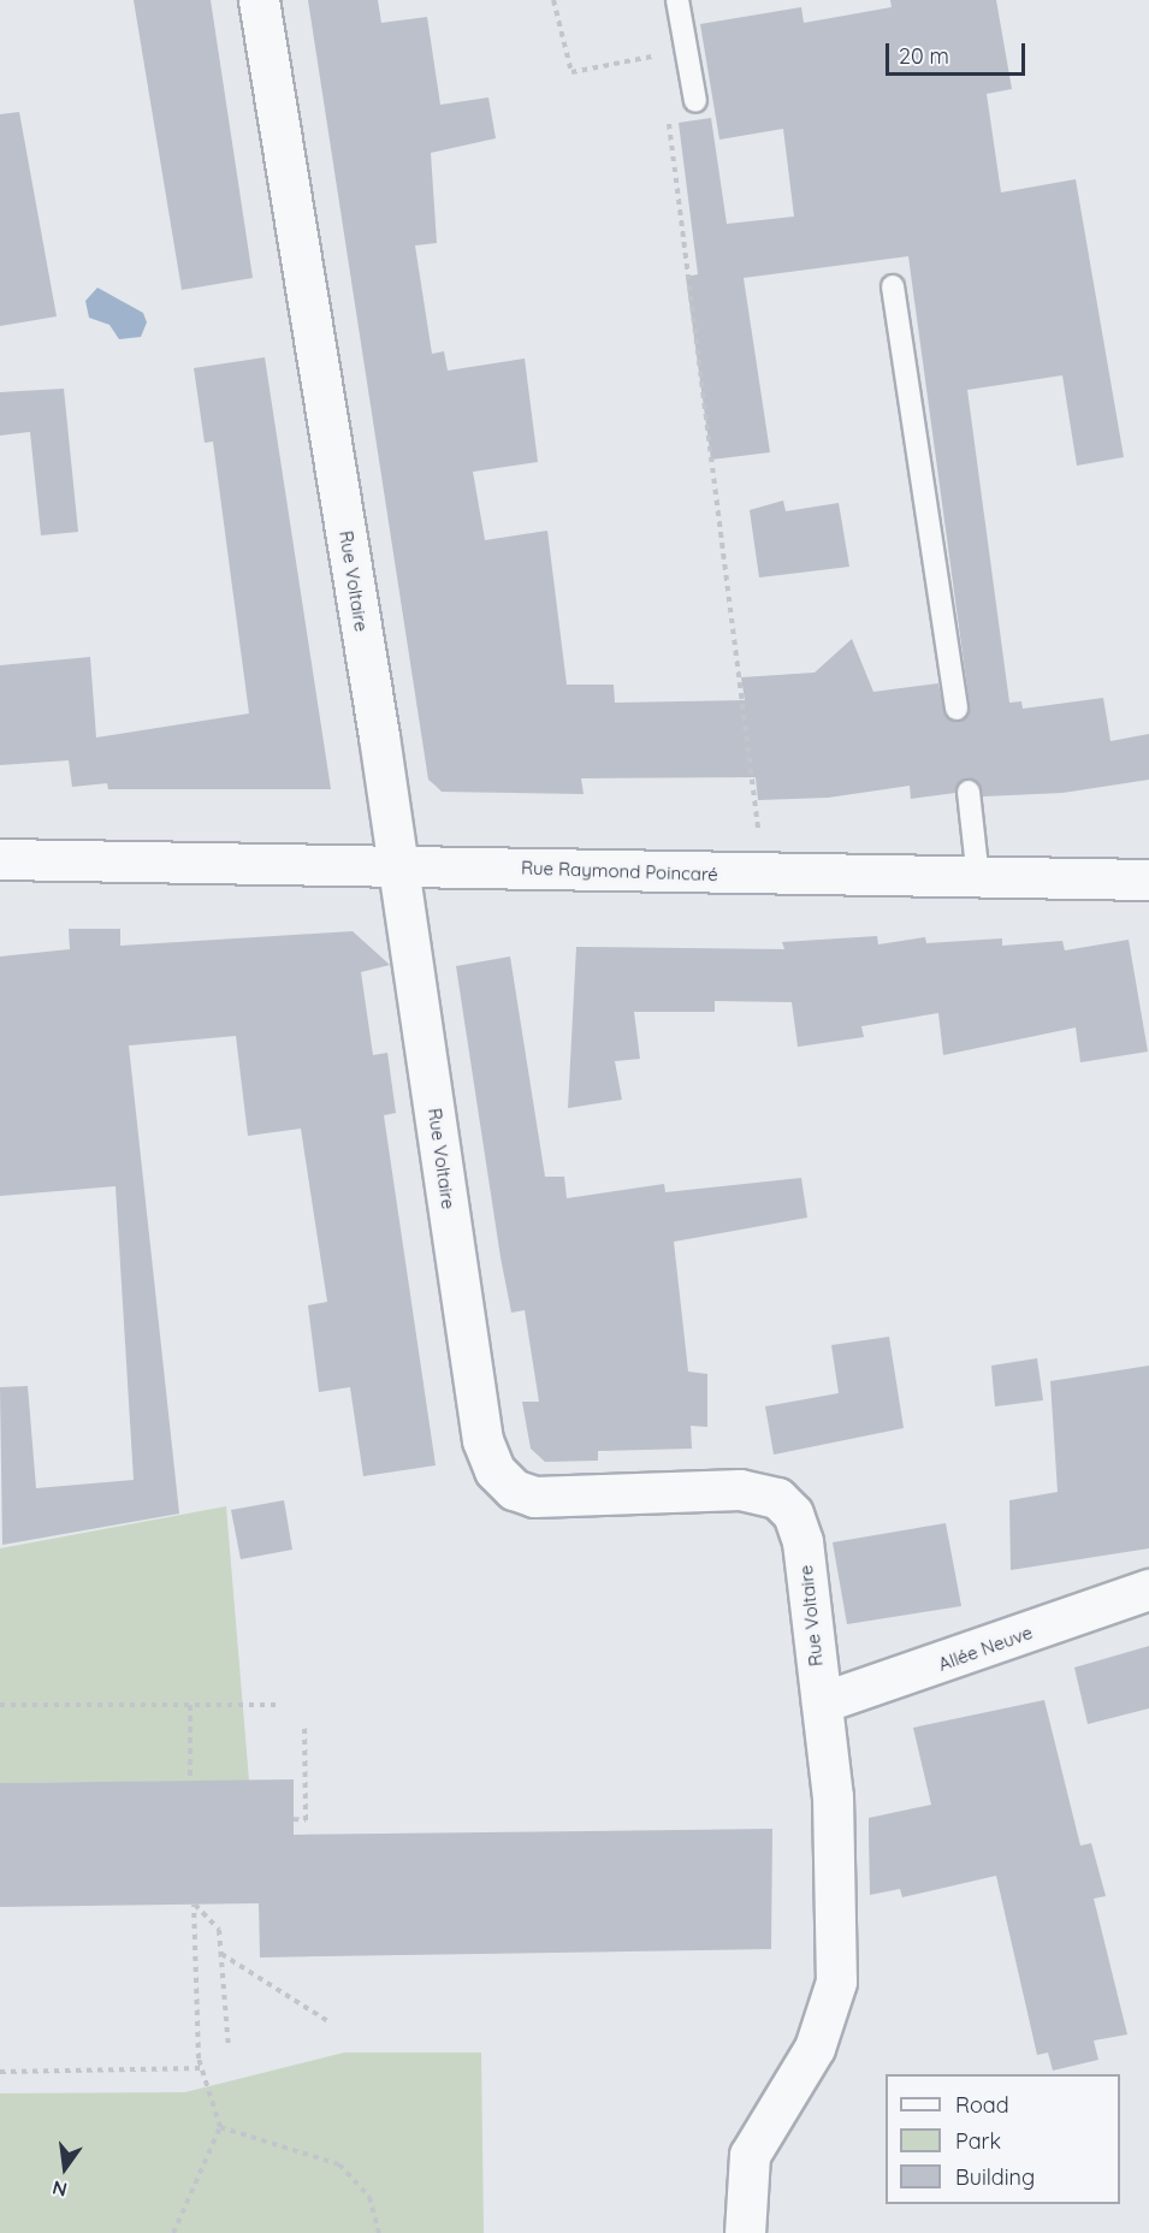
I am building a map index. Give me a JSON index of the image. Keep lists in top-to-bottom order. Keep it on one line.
{"streets":{"street":["Rue Voltaire","Rue Raymond Poincaré","Allée Neuve"]},"crossings":[["Rue Voltaire","Rue Raymond Poincaré"],["Rue Voltaire","Allée Neuve"]],"legend":["Road","Park","Building"],"scale_bar":"20 m","north":"bottom"}
